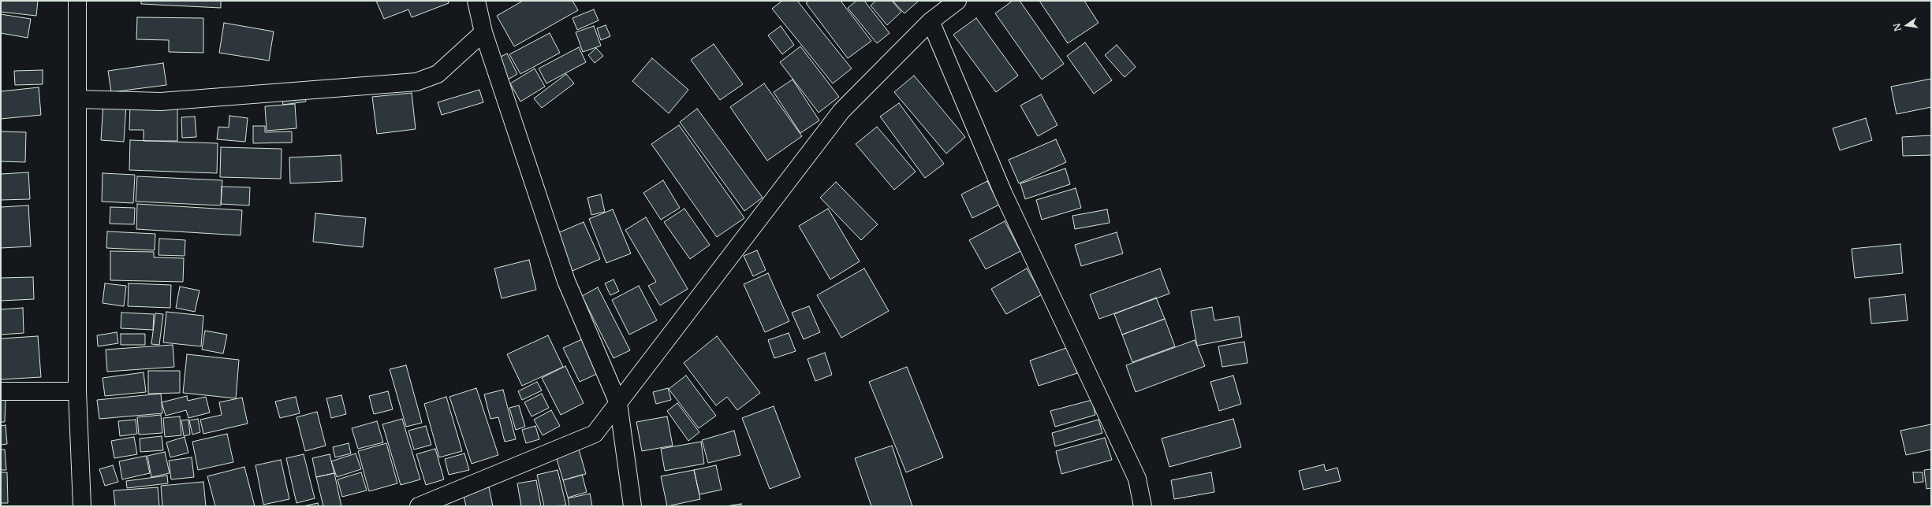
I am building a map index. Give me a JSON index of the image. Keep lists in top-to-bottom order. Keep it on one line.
{"north":"left"}
